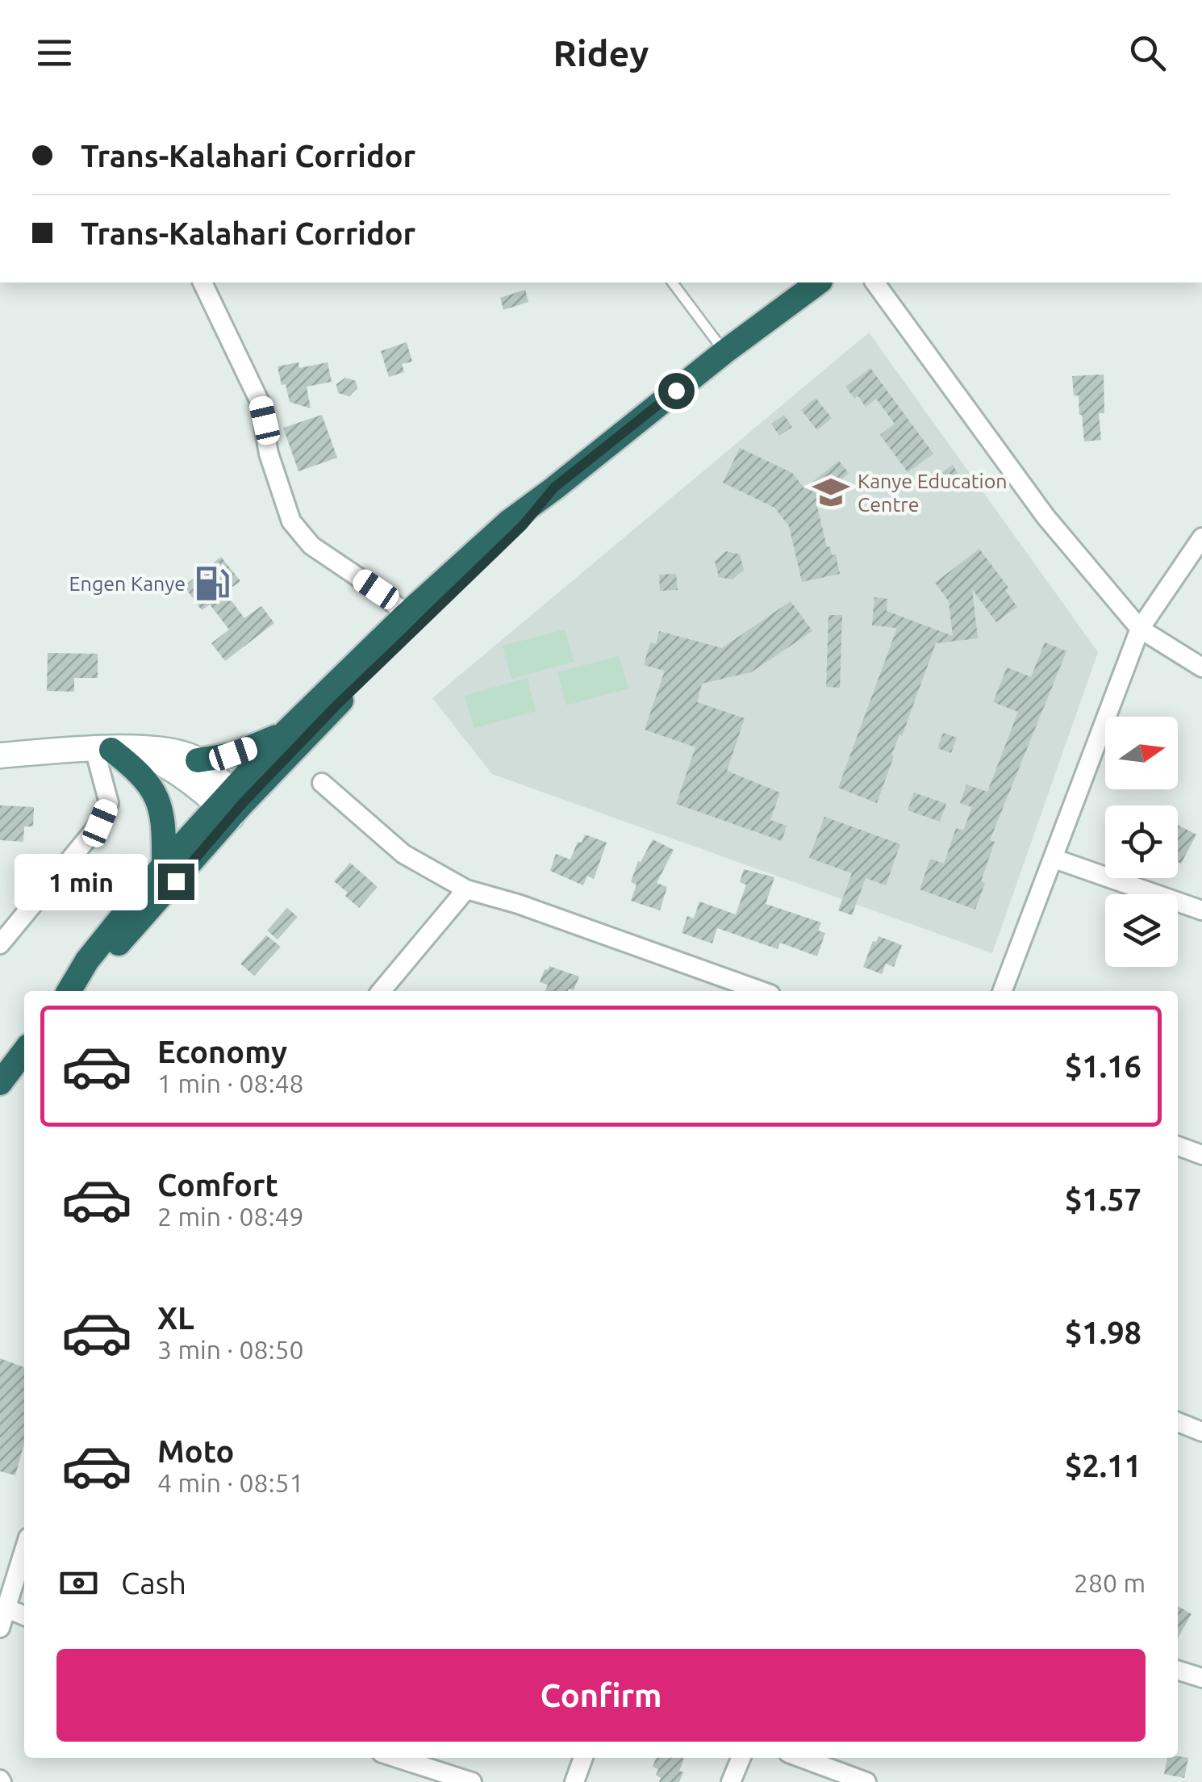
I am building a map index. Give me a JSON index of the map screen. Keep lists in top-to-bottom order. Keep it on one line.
{"places":{"school or university":["Kanye Education Centre"],"fuel station":["Engen Kanye"]},"north":"right","page":{"header":"Ridey","banner":["Trans-Kalahari Corridor","Trans-Kalahari Corridor"],"bubble":"1 min","list":[{"name":"Economy","note":"1 min · 08:48","value":"$1.16"},{"name":"Comfort","note":"2 min · 08:49","value":"$1.57"},{"name":"XL","note":"3 min · 08:50","value":"$1.98"},{"name":"Moto","note":"4 min · 08:51","value":"$2.11"}],"pay":["Cash","280 m"],"buttons":"Confirm"}}
